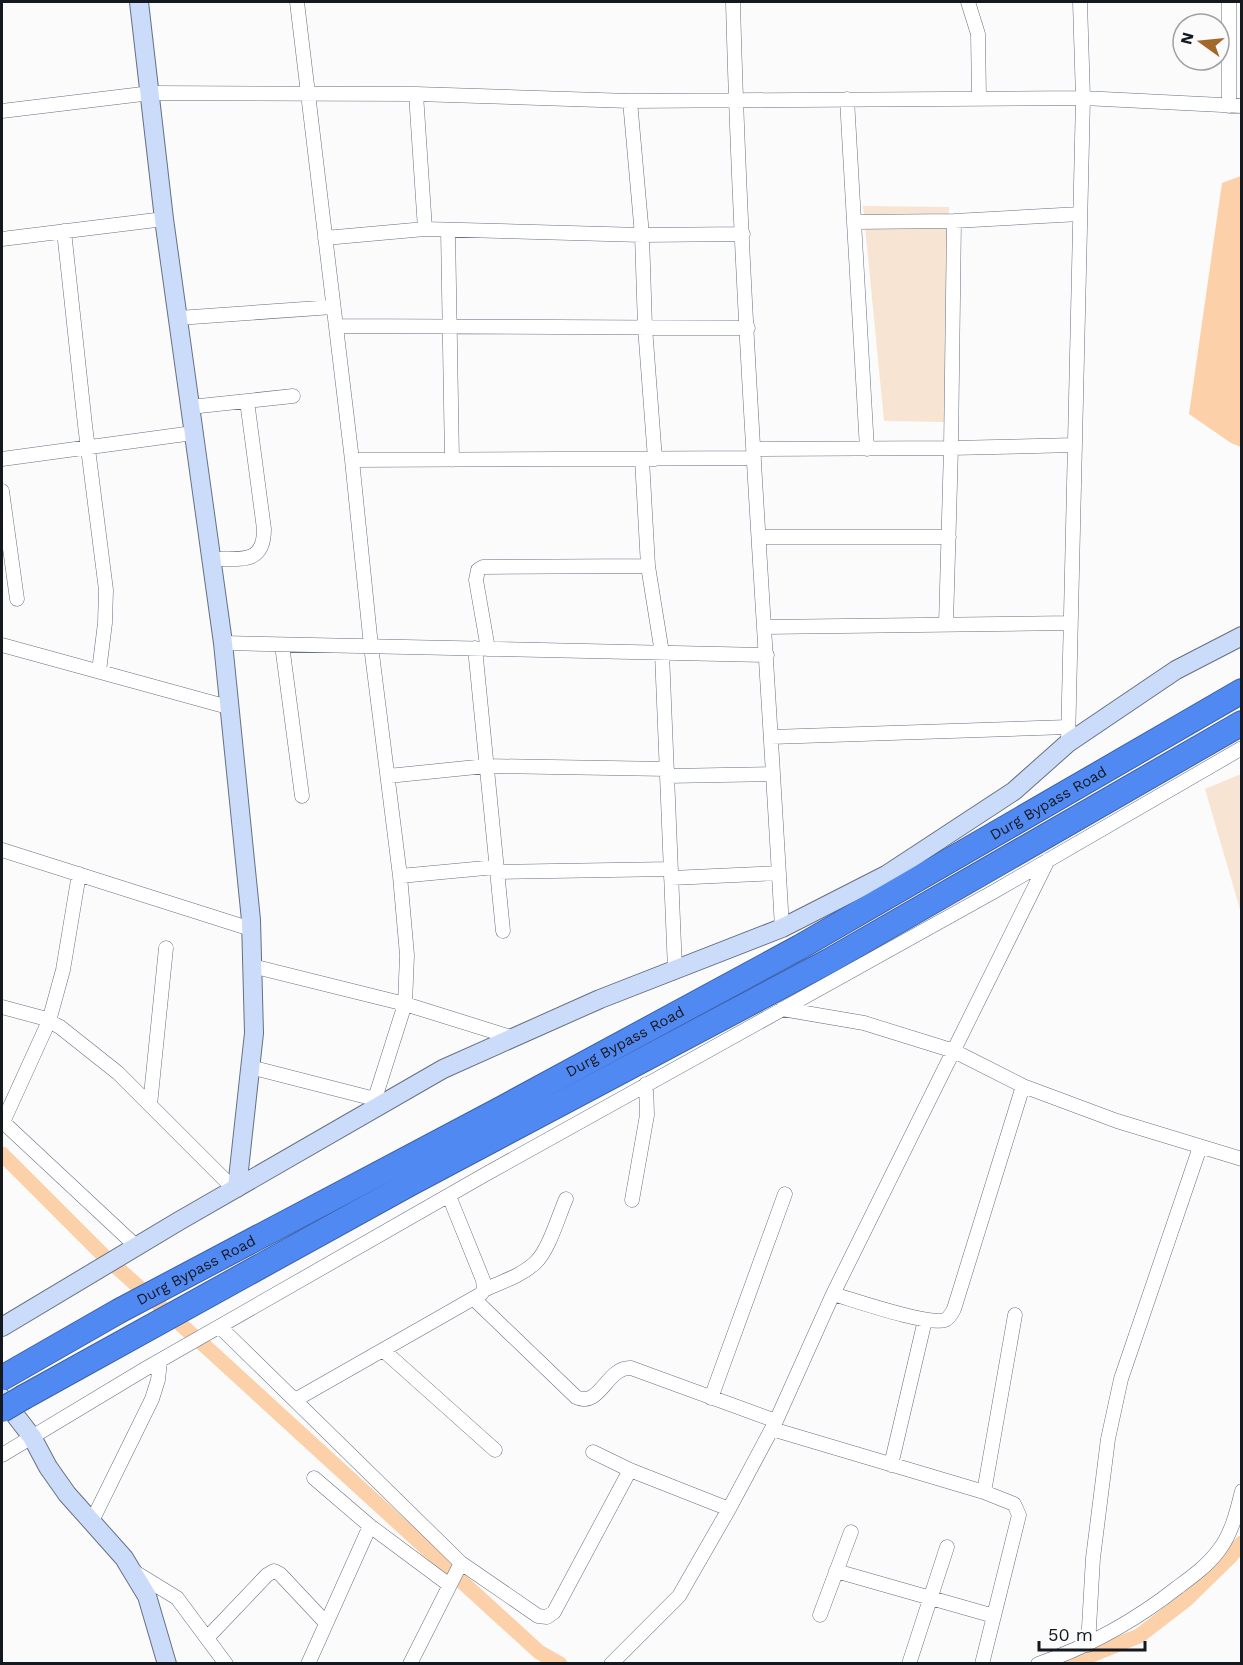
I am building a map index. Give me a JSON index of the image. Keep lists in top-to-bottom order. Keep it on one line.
{"streets":{"highway":["Durg Bypass Road"]},"scale_bar":"50 m","north":"left"}
